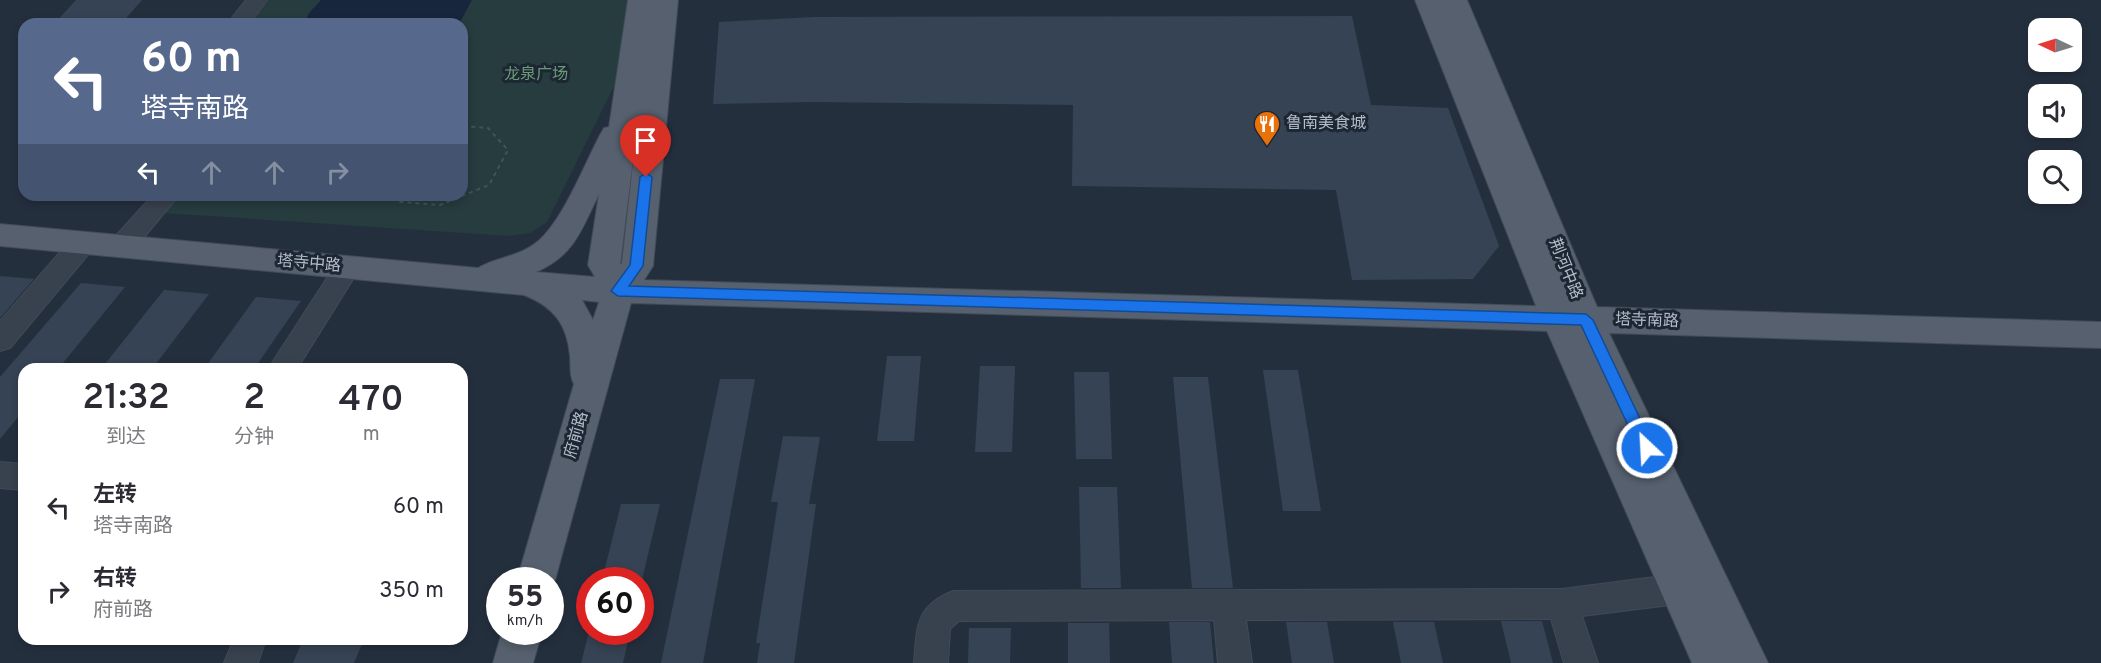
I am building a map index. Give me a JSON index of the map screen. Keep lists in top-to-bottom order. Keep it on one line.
{"streets":{"main road":["塔寺中路","荆河中路","塔寺南路","府前路"]},"crossings":[["塔寺中路","塔寺南路"],["塔寺中路","府前路"],["荆河中路","塔寺南路"],["塔寺南路","府前路"]],"parks":["龙泉广场"],"places":{"restaurant":["鲁南美食城"]},"north":"left","page":{"turn":["60 m","塔寺南路"],"eta":["21:32","到达","2","分钟","470","m"],"list":[{"name":"左转","note":"塔寺南路","value":"60 m"},{"name":"右转","note":"府前路","value":"350 m"}],"speed":"55 km/h","limit":"60"}}
